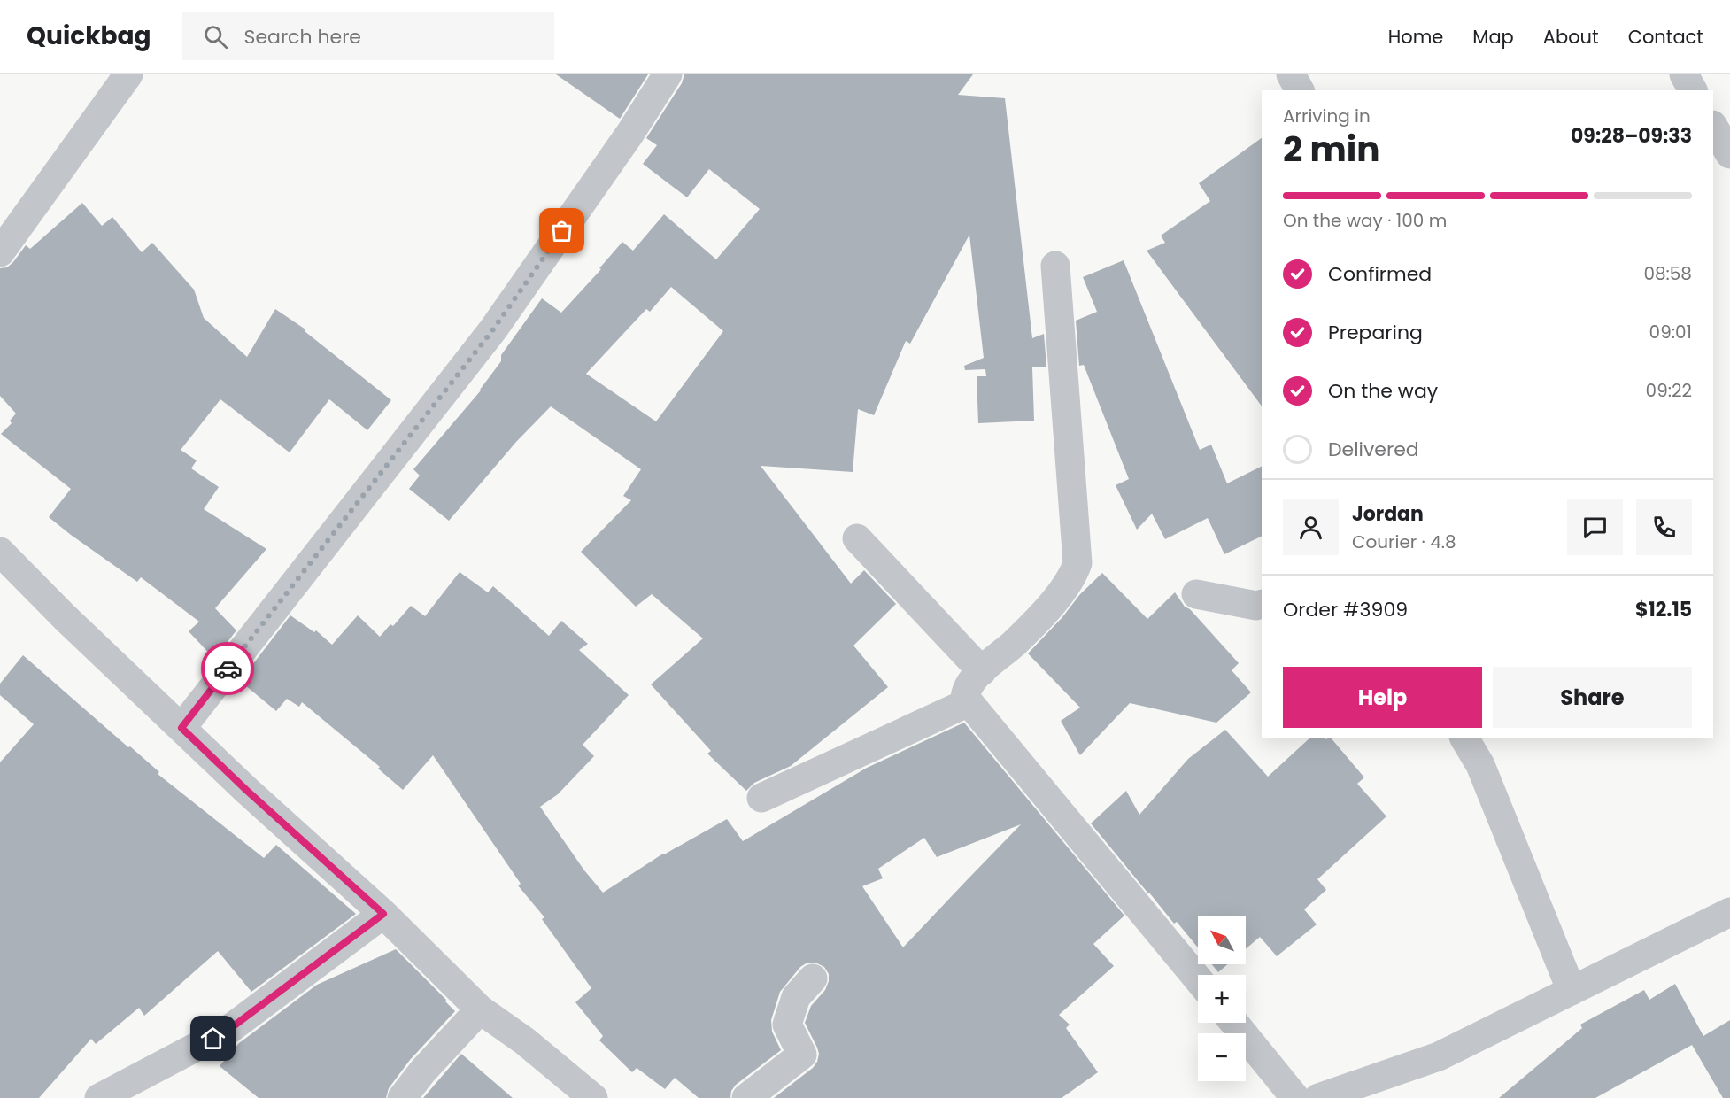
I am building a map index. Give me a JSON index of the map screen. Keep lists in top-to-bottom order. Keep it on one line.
{"north":"top left","page":{"header":"Quickbag","search":"Search here","nav":["Home","Map","About","Contact"],"heading":["2 min","Arriving in","09:28–09:33"],"panel":["Jordan","Courier · 4.8","Order #3909","$12.15"],"bar":"On the way · 100 m","list":[["Confirmed","08:58"],["Preparing","09:01"],["On the way","09:22"],"Delivered"],"buttons":["Help","Share"],"map_buttons":["+","−"]}}
